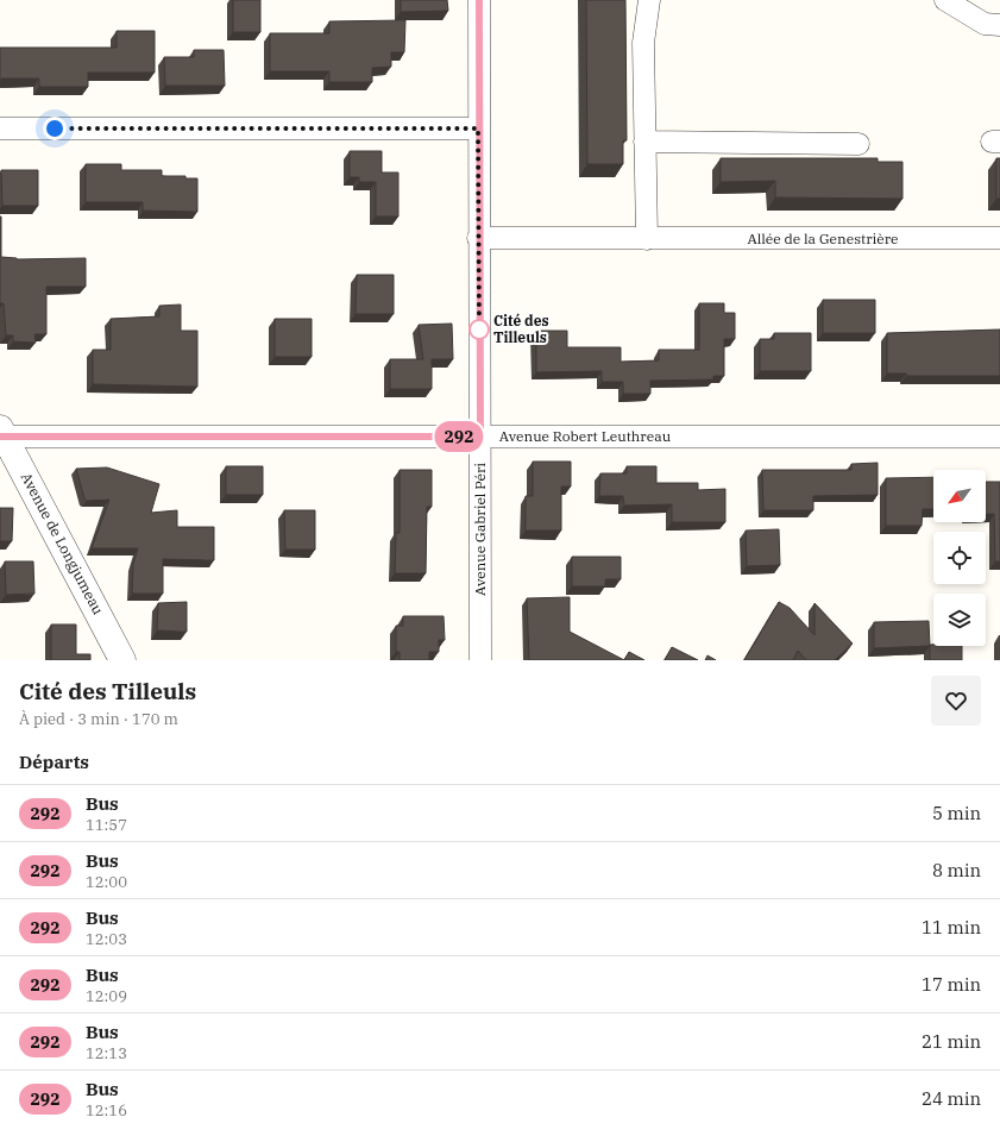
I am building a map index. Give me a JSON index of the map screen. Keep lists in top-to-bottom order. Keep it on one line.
{"streets":{"street":["Allée de la Genestrière","Avenue Robert Leuthreau","Avenue Gabriel Péri","Avenue de Longjumeau"]},"crossings":[["Allée de la Genestrière","Avenue Gabriel Péri"],["Avenue Robert Leuthreau","Avenue Gabriel Péri"],["Avenue Robert Leuthreau","Avenue de Longjumeau"]],"places":["Cité des Tilleuls"],"lines":["bus line 292"],"north":"bottom left","page":{"on_map":"292","heading":[["Cité des Tilleuls","À pied · 3 min · 170 m"],"Départs"],"list":[{"mark":"292","name":"Bus","note":"11:57","value":"5 min"},{"mark":"292","name":"Bus","note":"12:00","value":"8 min"},{"mark":"292","name":"Bus","note":"12:03","value":"11 min"},{"mark":"292","name":"Bus","note":"12:09","value":"17 min"},{"mark":"292","name":"Bus","note":"12:13","value":"21 min"},{"mark":"292","name":"Bus","note":"12:16","value":"24 min"}]}}
